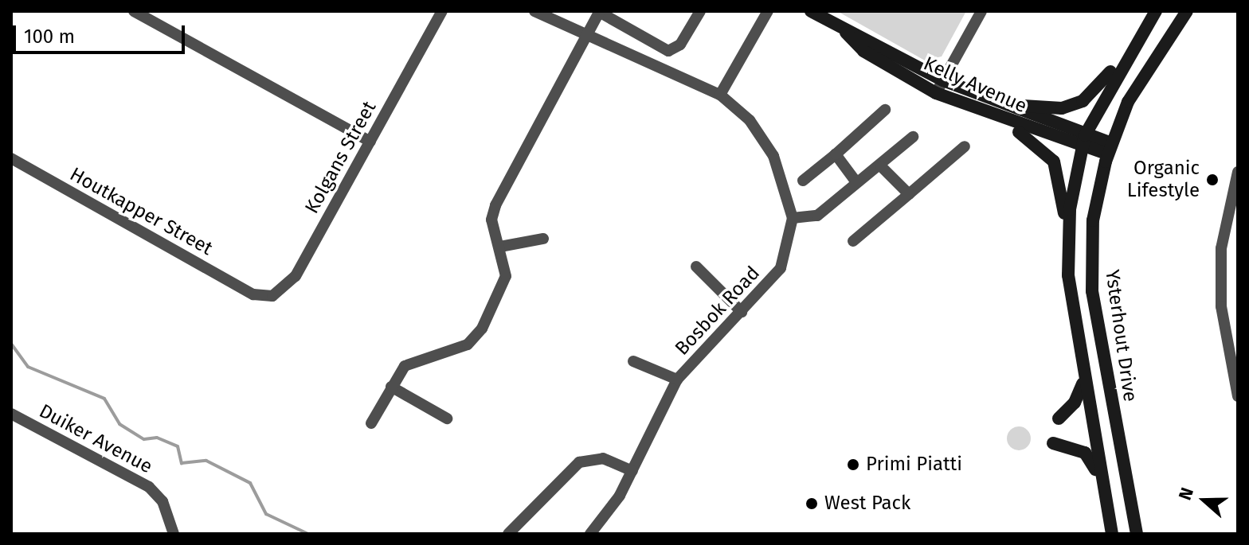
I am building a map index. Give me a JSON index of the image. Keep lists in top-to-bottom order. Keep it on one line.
{"streets":{"main road":["Kelly Avenue","Ysterhout Drive"],"street":["Kolgans Street","Houtkapper Street","Bosbok Road","Duiker Avenue"]},"crossings":[["Kelly Avenue","Ysterhout Drive"],["Kolgans Street","Houtkapper Street"]],"places":["Organic Lifestyle","Primi Piatti","West Pack"],"scale_bar":"100 m","north":"left"}
